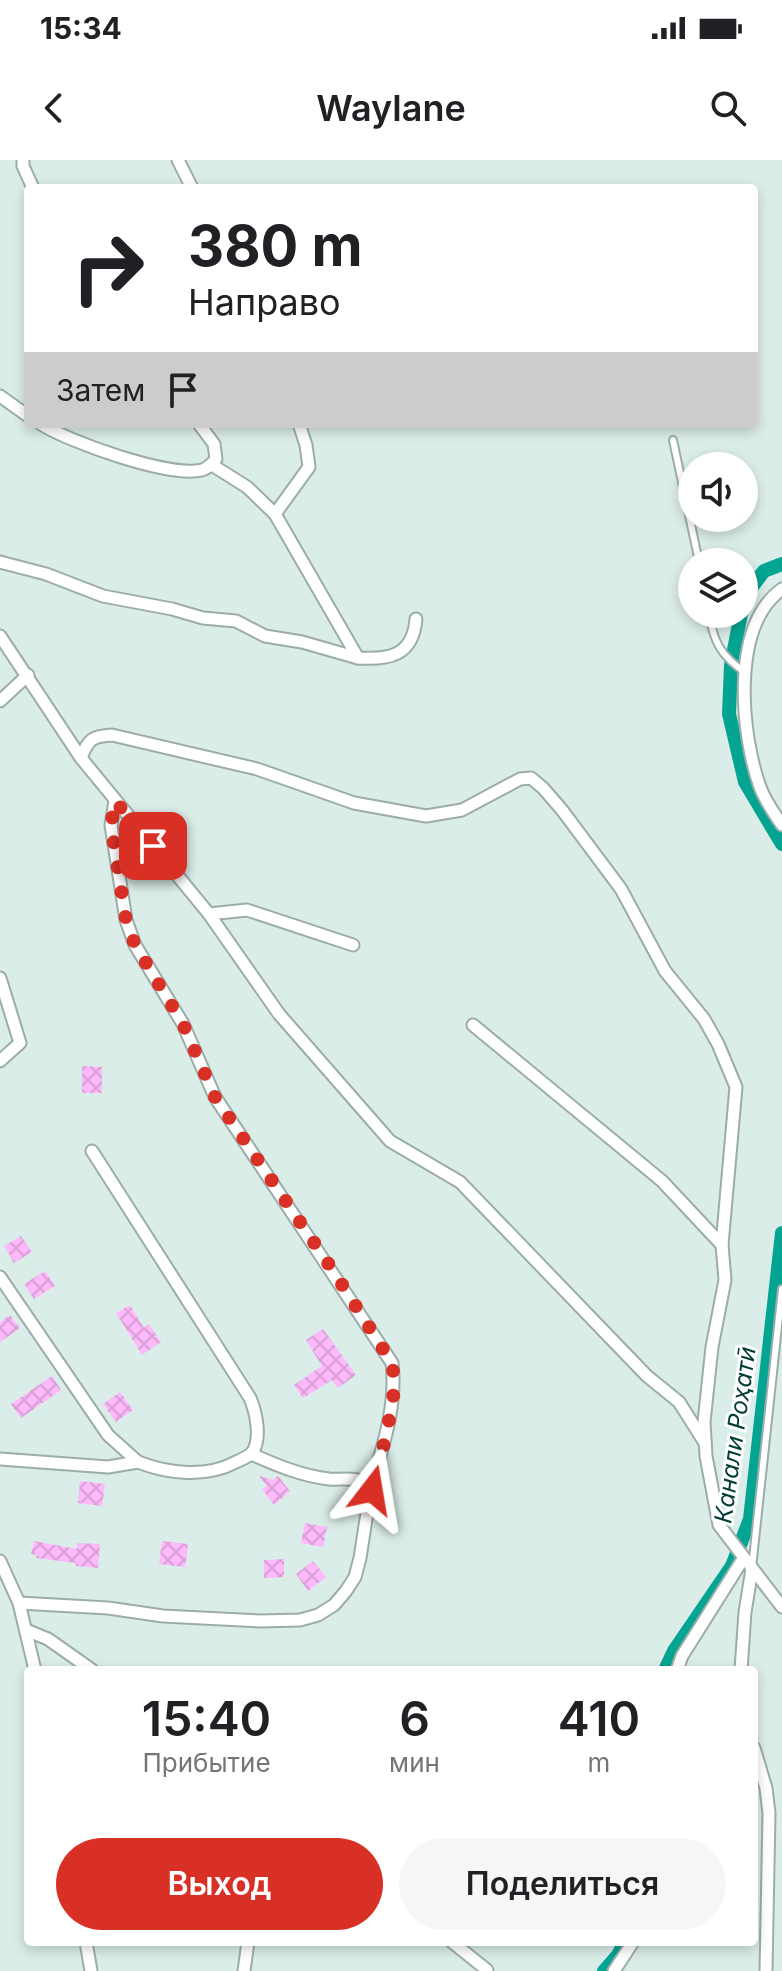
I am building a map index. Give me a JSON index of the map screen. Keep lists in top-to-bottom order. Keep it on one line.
{"water":["Канали Роҳатӣ"],"page":{"status":"15:34","header":"Waylane","turn":["380 m","Направо"],"then":"Затем","eta":["15:40","Прибытие","6","мин","410","m"],"buttons":["Выход","Поделиться"]}}
